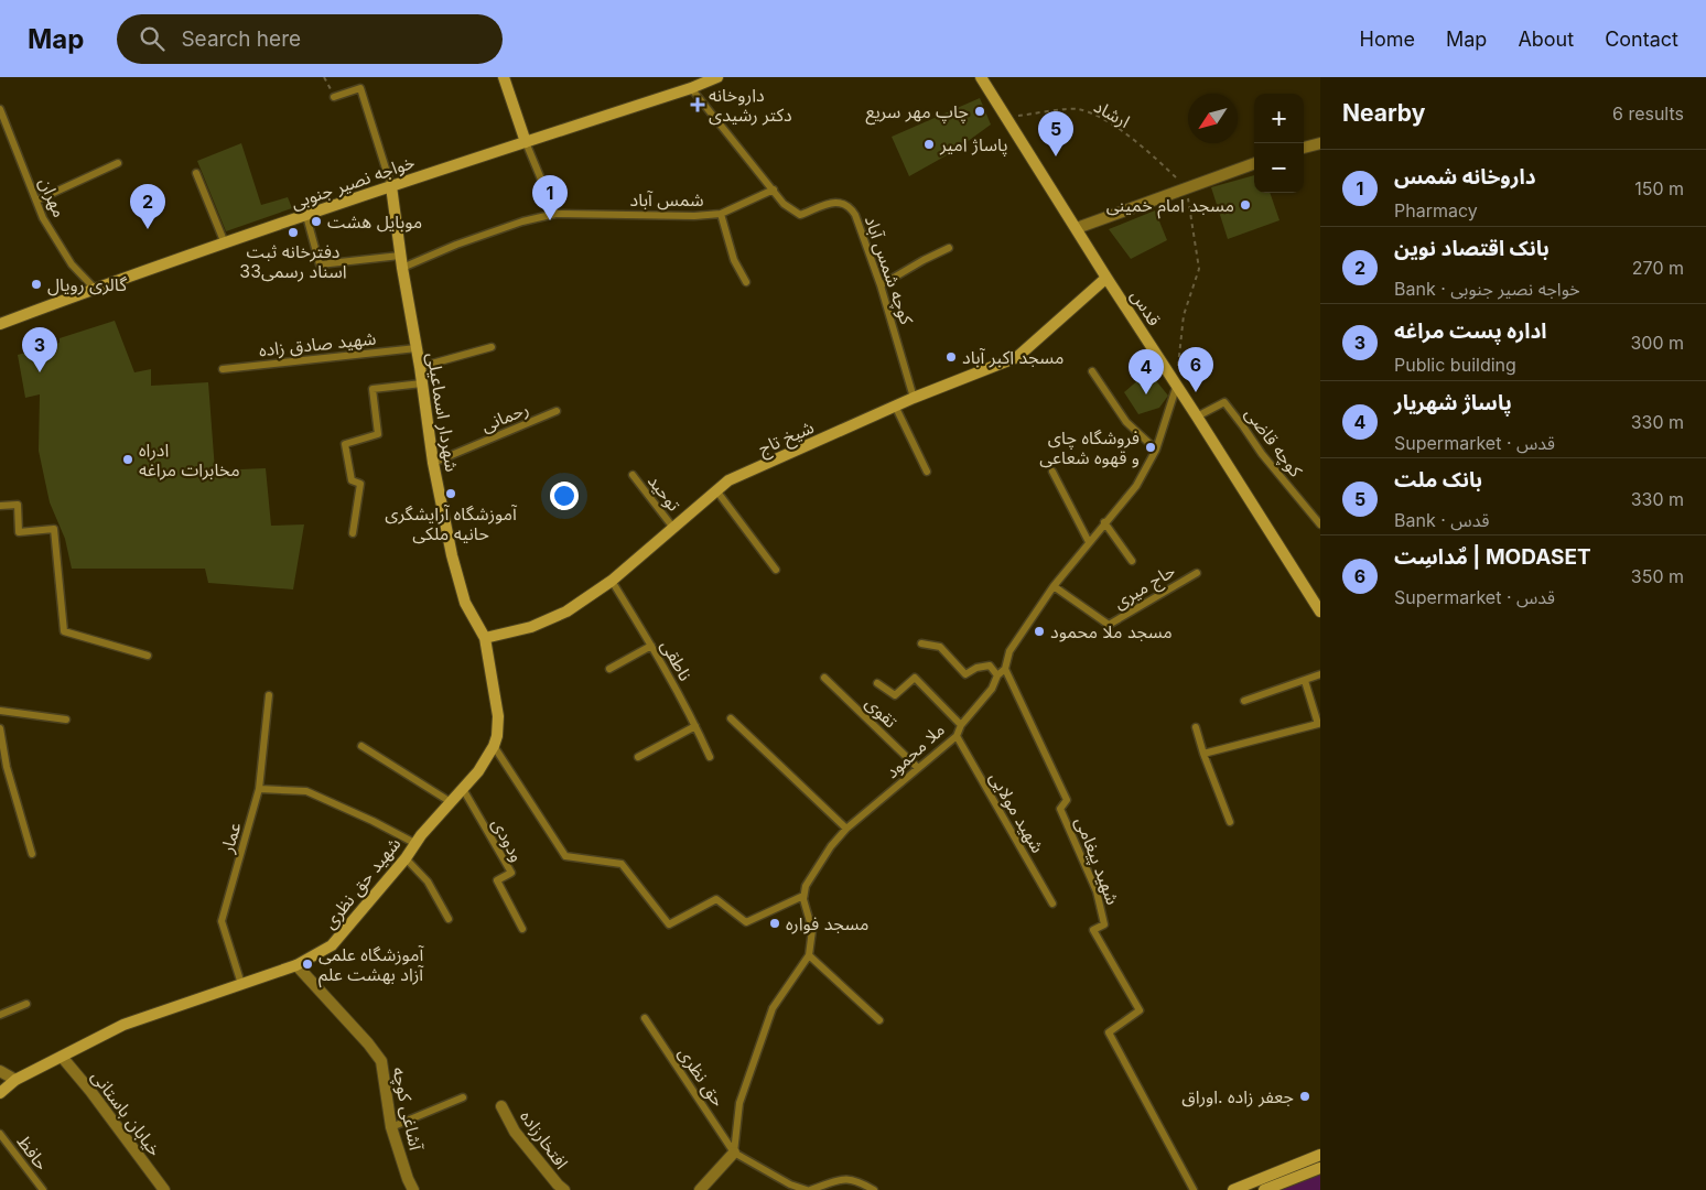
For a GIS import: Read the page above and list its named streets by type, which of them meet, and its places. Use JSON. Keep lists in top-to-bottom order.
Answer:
{
  "streets": {
    "street": [
      "خواجه نصیر جنوبی",
      "قدس",
      "شهردار اسماعیلی",
      "شیخ تاج",
      "شهید حق نظری",
      "آشاغی کوچه",
      "خیابان باستانی",
      "افتخارزاده"
    ],
    "lane": [
      "مهران",
      "شمس آباد",
      "کوچه شمس آباد",
      "شهید صادق زاده",
      "رحمانی",
      "کوچه قاضی",
      "توحید",
      "حاج میری",
      "ناطقی",
      "تقوی",
      "ملا محمود",
      "شهید مولایی",
      "عمار",
      "ودودی",
      "شهید پیغامی",
      "حق نظری",
      "حافظ"
    ],
    "path": ["ارشاد"]
  },
  "crossings": [
    ["ارشاد", "قدس"],
    ["خواجه نصیر جنوبی", "مهران"],
    ["خواجه نصیر جنوبی", "شمس آباد"],
    ["خواجه نصیر جنوبی", "کوچه شمس آباد"],
    ["خواجه نصیر جنوبی", "شهردار اسماعیلی"],
    ["شمس آباد", "کوچه شمس آباد"],
    ["شمس آباد", "شهردار اسماعیلی"],
    ["کوچه شمس آباد", "شیخ تاج"],
    ["قدس", "شیخ تاج"],
    ["قدس", "کوچه قاضی"],
    ["قدس", "ملا محمود"],
    ["شهید صادق زاده", "شهردار اسماعیلی"],
    ["شهردار اسماعیلی", "رحمانی"],
    ["شهردار اسماعیلی", "شیخ تاج"],
    ["شهردار اسماعیلی", "شهید حق نظری"],
    ["شیخ تاج", "توحید"],
    ["شیخ تاج", "ناطقی"],
    ["شیخ تاج", "شهید حق نظری"],
    ["حاج میری", "ملا محمود"],
    ["تقوی", "ملا محمود"],
    ["ملا محمود", "شهید مولایی"],
    ["ملا محمود", "شهید پیغامی"],
    ["عمار", "شهید حق نظری"],
    ["ودودی", "شهید حق نظری"],
    ["شهید حق نظری", "آشاغی کوچه"],
    ["شهید حق نظری", "خیابان باستانی"]
  ],
  "places": {
    "health": ["داروخانه دکتر رشیدی"],
    "other": [
      "چاپ مهر سریع",
      "پاساژ امیر",
      "مسجد امام خمینی",
      "موبایل هشت",
      "دفترخانه ثبت اسناد رسمی33",
      "گالری رویال",
      "مسجد اکبر آباد",
      "فروشگاه چای و قهوه شعاعی",
      "ادراه مخابرات مراغه",
      "آموزشگاه آرایشگری حانیه ملکی",
      "مسجد ملا محمود",
      "مسجد فواره",
      "آموزشگاه علمی آزاد بهشت علم",
      "جعفر زاده .اوراق"
    ]
  },
  "north": "bottom left",
  "page": {
    "header": "Map",
    "search": "Search here",
    "nav": [
      "Home",
      "Map",
      "About",
      "Contact"
    ],
    "heading": ["Nearby", "6 results"],
    "map_buttons": ["+", "−"],
    "pins": [
      "5",
      "1",
      "2",
      "3",
      "6",
      "4"
    ],
    "list": [
      {
        "mark": "1",
        "name": "داروخانه شمس",
        "note": "Pharmacy",
        "value": "150 m"
      },
      {
        "mark": "2",
        "name": "بانک اقتصاد نوین",
        "note": "Bank · خواجه نصیر جنوبی",
        "value": "270 m"
      },
      {
        "mark": "3",
        "name": "اداره پست مراغه",
        "note": "Public building",
        "value": "300 m"
      },
      {
        "mark": "4",
        "name": "پاساژ شهریار",
        "note": "Supermarket · قدس",
        "value": "330 m"
      },
      {
        "mark": "5",
        "name": "بانک ملت",
        "note": "Bank · قدس",
        "value": "330 m"
      },
      {
        "mark": "6",
        "name": "مٌداسِت | MODASET",
        "note": "Supermarket · قدس",
        "value": "350 m"
      }
    ]
  }
}
